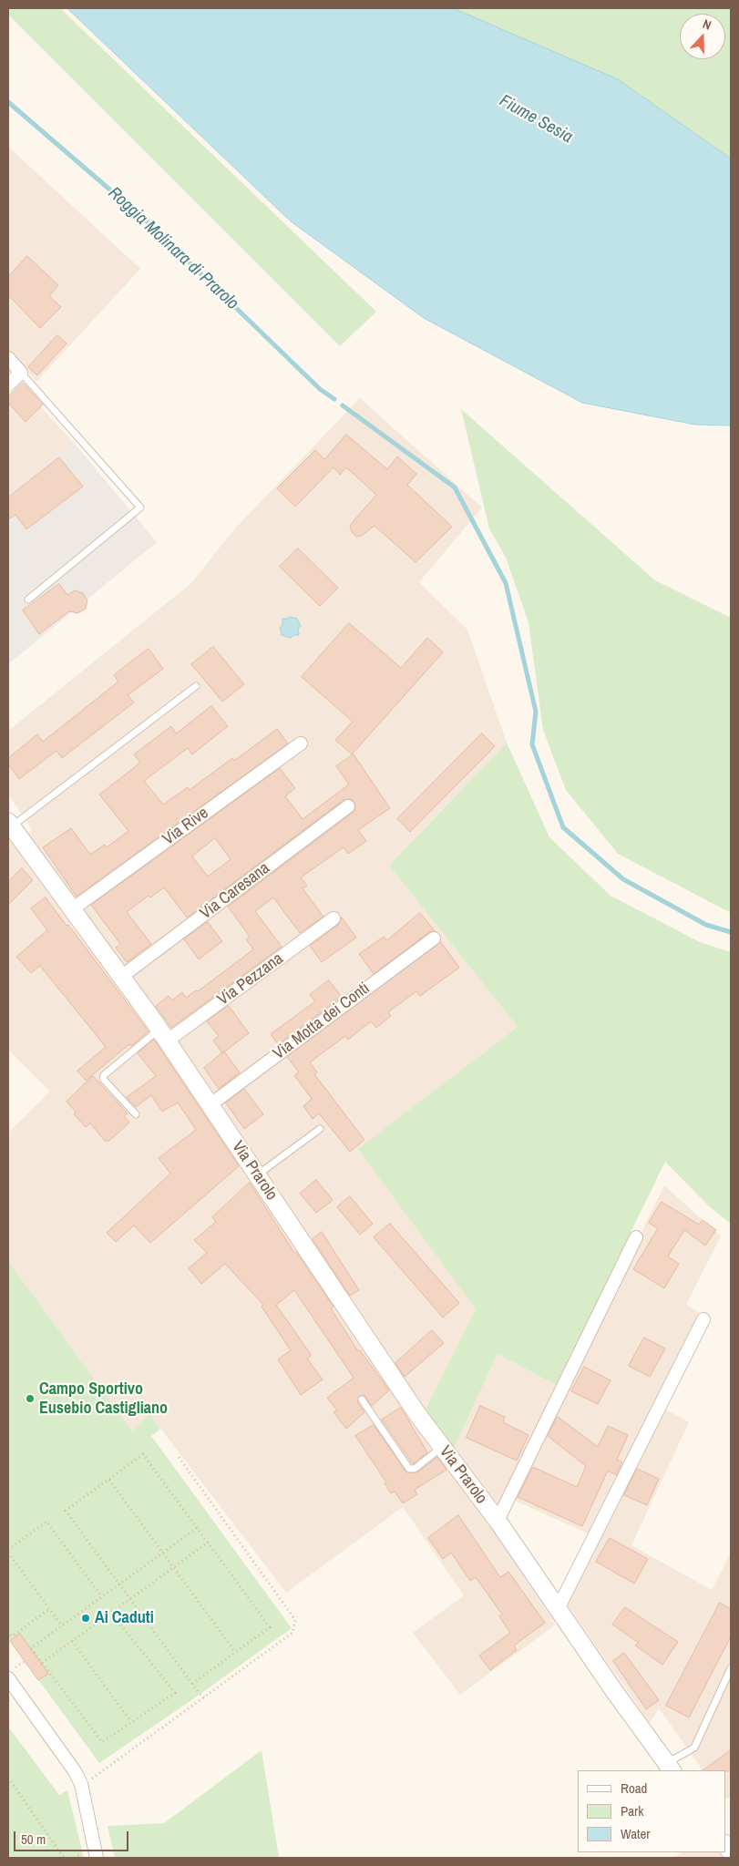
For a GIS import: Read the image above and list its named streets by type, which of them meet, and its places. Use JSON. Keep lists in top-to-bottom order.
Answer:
{
  "streets": {
    "street": [
      "Via Rive",
      "Via Caresana",
      "Via Pezzana",
      "Via Motta dei Conti",
      "Via Prarolo"
    ]
  },
  "crossings": [
    ["Via Rive", "Via Prarolo"],
    ["Via Caresana", "Via Prarolo"],
    ["Via Pezzana", "Via Prarolo"],
    ["Via Motta dei Conti", "Via Prarolo"]
  ],
  "water": ["Fiume Sesia", "Roggia Molinara di Prarolo"],
  "places": ["Campo Sportivo Eusebio Castigliano", "Ai Caduti"],
  "legend": ["Road", "Park", "Water"],
  "scale_bar": "50 m",
  "north": "top"
}
